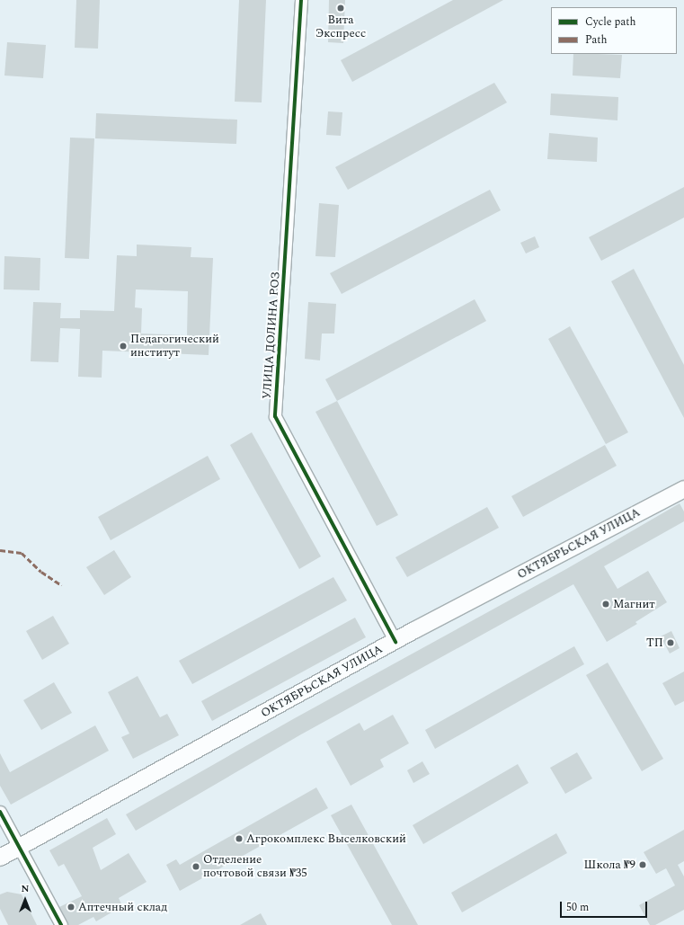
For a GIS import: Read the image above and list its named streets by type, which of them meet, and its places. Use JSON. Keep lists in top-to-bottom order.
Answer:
{
  "streets": {
    "main road": ["ОКТЯБРЬСКАЯ УЛИЦА"],
    "street": ["УЛИЦА ДОЛИНА РОЗ"]
  },
  "crossings": [
    ["УЛИЦА ДОЛИНА РОЗ", "ОКТЯБРЬСКАЯ УЛИЦА"]
  ],
  "places": [
    "Вита Экспресс",
    "Педагогический институт",
    "Магнит",
    "ТП",
    "Агрокомплекс Выселковский",
    "Школа №9",
    "Отделение почтовой связи №35",
    "Аптечный склад"
  ],
  "legend": ["Cycle path", "Path"],
  "scale_bar": "50 m",
  "north": "top"
}
